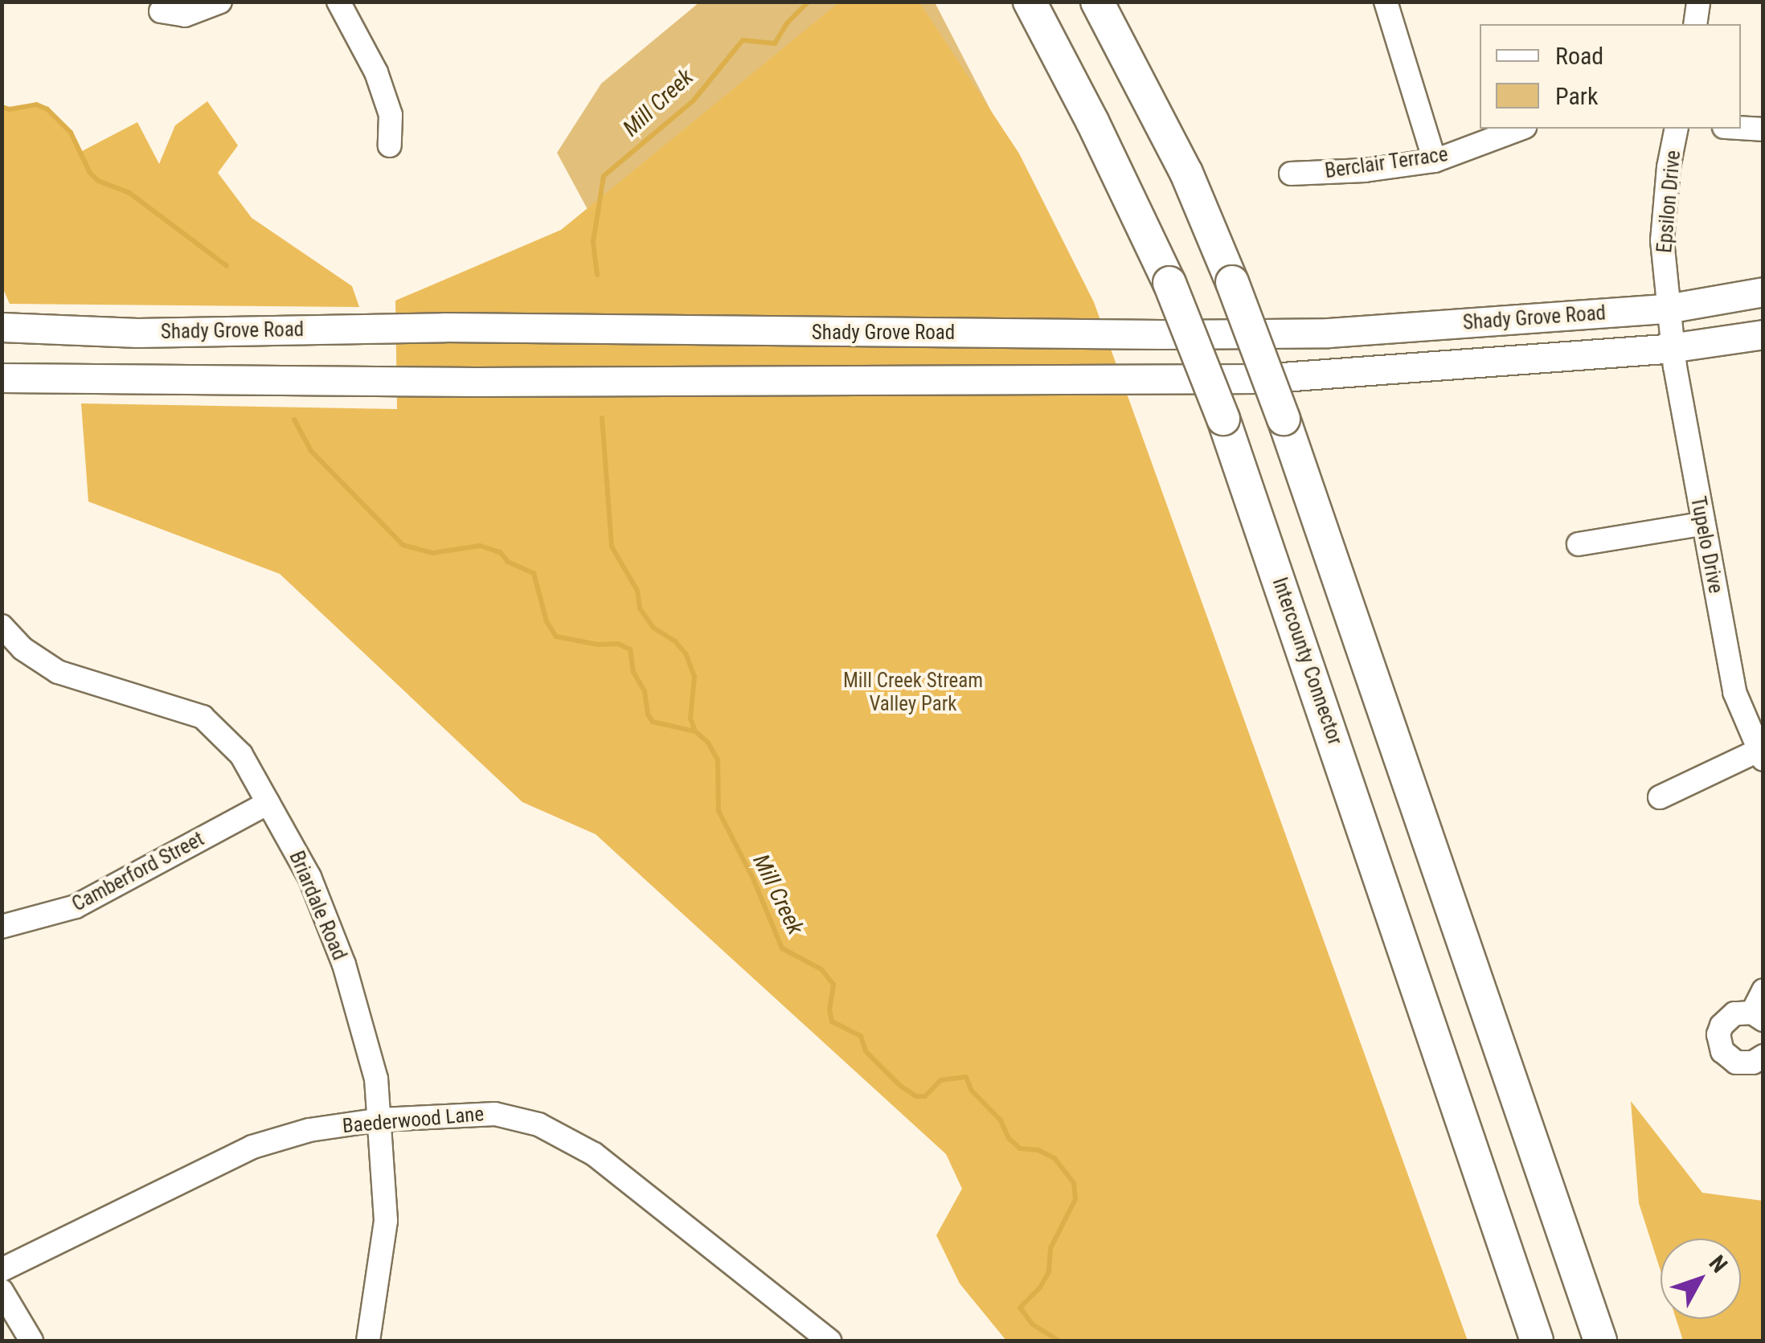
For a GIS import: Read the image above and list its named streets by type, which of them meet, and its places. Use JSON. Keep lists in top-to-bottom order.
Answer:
{
  "streets": {
    "highway": ["Intercounty Connector"],
    "main road": ["Shady Grove Road"],
    "street": [
      "Berclair Terrace",
      "Epsilon Drive",
      "Tupelo Drive",
      "Camberford Street",
      "Briardale Road",
      "Baederwood Lane"
    ]
  },
  "crossings": [
    ["Epsilon Drive", "Shady Grove Road"],
    ["Epsilon Drive", "Tupelo Drive"],
    ["Shady Grove Road", "Tupelo Drive"],
    ["Camberford Street", "Briardale Road"],
    ["Briardale Road", "Baederwood Lane"]
  ],
  "water": ["Mill Creek"],
  "parks": ["Mill Creek Stream Valley Park"],
  "legend": ["Road", "Park"],
  "north": "top right"
}
